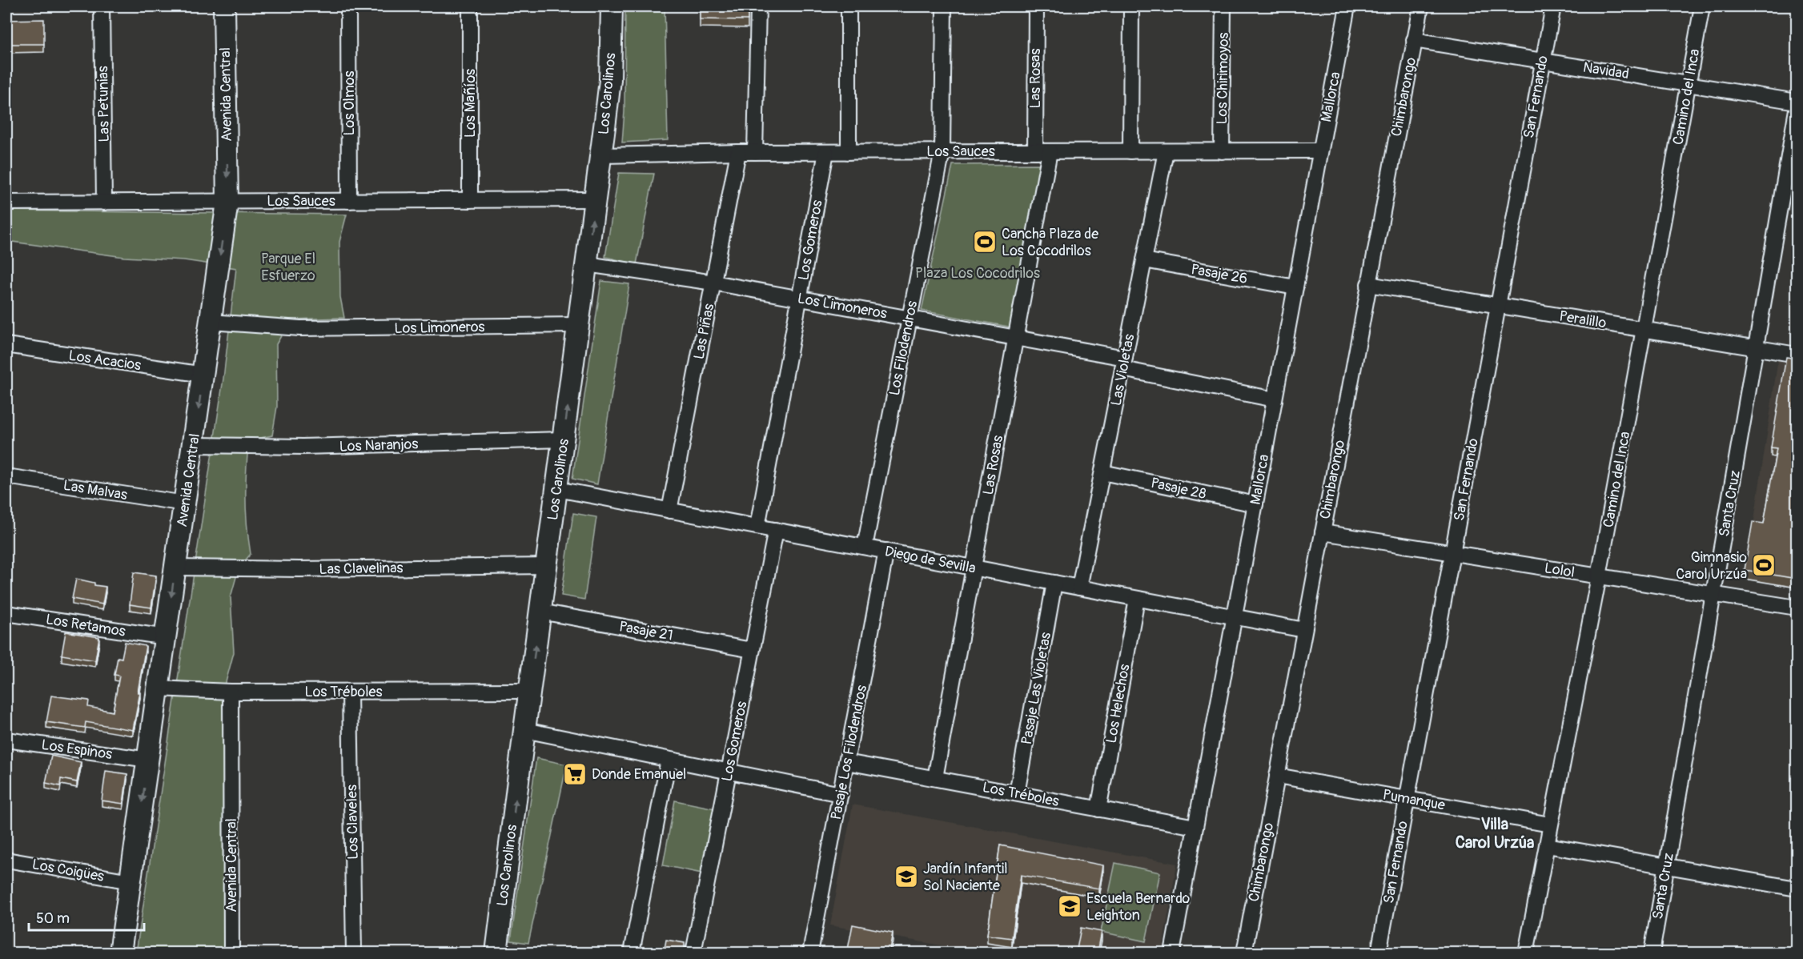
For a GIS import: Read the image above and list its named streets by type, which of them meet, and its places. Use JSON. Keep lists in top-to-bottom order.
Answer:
{
  "streets": {
    "street": [
      "Navidad",
      "Las Rosas",
      "Los Chirimoyos",
      "Los Carolinos",
      "Avenida Central",
      "Mallorca",
      "Chimbarongo",
      "San Fernando",
      "Camino del Inca",
      "Los Olmos",
      "Los Mañíos",
      "Las Petunias",
      "Los Sauces",
      "Los Gomeros",
      "Pasaje 26",
      "Los Limoneros",
      "Peralillo",
      "Las Piñas",
      "Los Filodendros",
      "Los Acacios",
      "Las Violetas",
      "Los Naranjos",
      "Pasaje 28",
      "Las Malvas",
      "Santa Cruz",
      "Diego de Sevilla",
      "Las Clavelinas",
      "Lolol",
      "Los Retamos",
      "Pasaje 21",
      "Pasaje Las Violetas",
      "Los Tréboles",
      "Los Helechos",
      "Los Espinos",
      "Pasaje Los Filodendros",
      "Pumanque",
      "Los Claveles",
      "Los Coigües"
    ]
  },
  "crossings": [
    ["Navidad", "Chimbarongo"],
    ["Navidad", "San Fernando"],
    ["Navidad", "Camino del Inca"],
    ["Las Rosas", "Los Sauces"],
    ["Las Rosas", "Los Limoneros"],
    ["Las Rosas", "Diego de Sevilla"],
    ["Las Rosas", "Los Tréboles"],
    ["Los Chirimoyos", "Los Sauces"],
    ["Los Carolinos", "Los Sauces"],
    ["Los Carolinos", "Los Limoneros"],
    ["Los Carolinos", "Los Naranjos"],
    ["Los Carolinos", "Diego de Sevilla"],
    ["Los Carolinos", "Las Clavelinas"],
    ["Los Carolinos", "Pasaje 21"],
    ["Los Carolinos", "Los Tréboles"],
    ["Avenida Central", "Los Sauces"],
    ["Avenida Central", "Los Limoneros"],
    ["Avenida Central", "Los Acacios"],
    ["Avenida Central", "Los Naranjos"],
    ["Avenida Central", "Las Malvas"],
    ["Avenida Central", "Las Clavelinas"],
    ["Avenida Central", "Los Retamos"],
    ["Avenida Central", "Los Tréboles"],
    ["Avenida Central", "Los Espinos"],
    ["Avenida Central", "Los Coigües"],
    ["Mallorca", "Los Sauces"],
    ["Mallorca", "Pasaje 26"],
    ["Mallorca", "Los Limoneros"],
    ["Mallorca", "Pasaje 28"],
    ["Mallorca", "Diego de Sevilla"],
    ["Mallorca", "Los Tréboles"],
    ["Chimbarongo", "Peralillo"],
    ["Chimbarongo", "Diego de Sevilla"],
    ["Chimbarongo", "Lolol"],
    ["Chimbarongo", "Pumanque"],
    ["San Fernando", "Peralillo"],
    ["San Fernando", "Lolol"],
    ["San Fernando", "Pumanque"],
    ["Camino del Inca", "Peralillo"],
    ["Camino del Inca", "Lolol"],
    ["Camino del Inca", "Pumanque"],
    ["Los Olmos", "Los Sauces"],
    ["Los Mañíos", "Los Sauces"],
    ["Las Petunias", "Los Sauces"],
    ["Los Sauces", "Los Gomeros"],
    ["Los Sauces", "Las Piñas"],
    ["Los Sauces", "Los Filodendros"],
    ["Los Sauces", "Las Violetas"],
    ["Los Gomeros", "Los Limoneros"],
    ["Los Gomeros", "Diego de Sevilla"],
    ["Los Gomeros", "Pasaje 21"],
    ["Pasaje 26", "Las Violetas"],
    ["Los Limoneros", "Las Piñas"],
    ["Los Limoneros", "Los Filodendros"],
    ["Los Limoneros", "Las Violetas"],
    ["Peralillo", "Santa Cruz"],
    ["Las Piñas", "Diego de Sevilla"],
    ["Los Filodendros", "Diego de Sevilla"],
    ["Las Violetas", "Pasaje 28"],
    ["Las Violetas", "Diego de Sevilla"],
    ["Santa Cruz", "Lolol"],
    ["Diego de Sevilla", "Pasaje Las Violetas"],
    ["Diego de Sevilla", "Los Helechos"],
    ["Diego de Sevilla", "Pasaje Los Filodendros"],
    ["Pasaje Las Violetas", "Los Tréboles"],
    ["Los Tréboles", "Los Helechos"],
    ["Los Tréboles", "Pasaje Los Filodendros"],
    ["Los Tréboles", "Los Claveles"]
  ],
  "one_way": ["Avenida Central"],
  "districts": ["Villa Carol Urzúa"],
  "parks": ["Parque El Esfuerzo", "Plaza Los Cocodrilos"],
  "places": {
    "sports": ["Cancha Plaza de Los Cocodrilos", "Gimnasio Carol Urzúa"],
    "supermarket": ["Donde Emanuel"],
    "school or university": ["Jardín Infantil Sol Naciente", "Escuela Bernardo Leighton"]
  },
  "scale_bar": "50 m"
}
